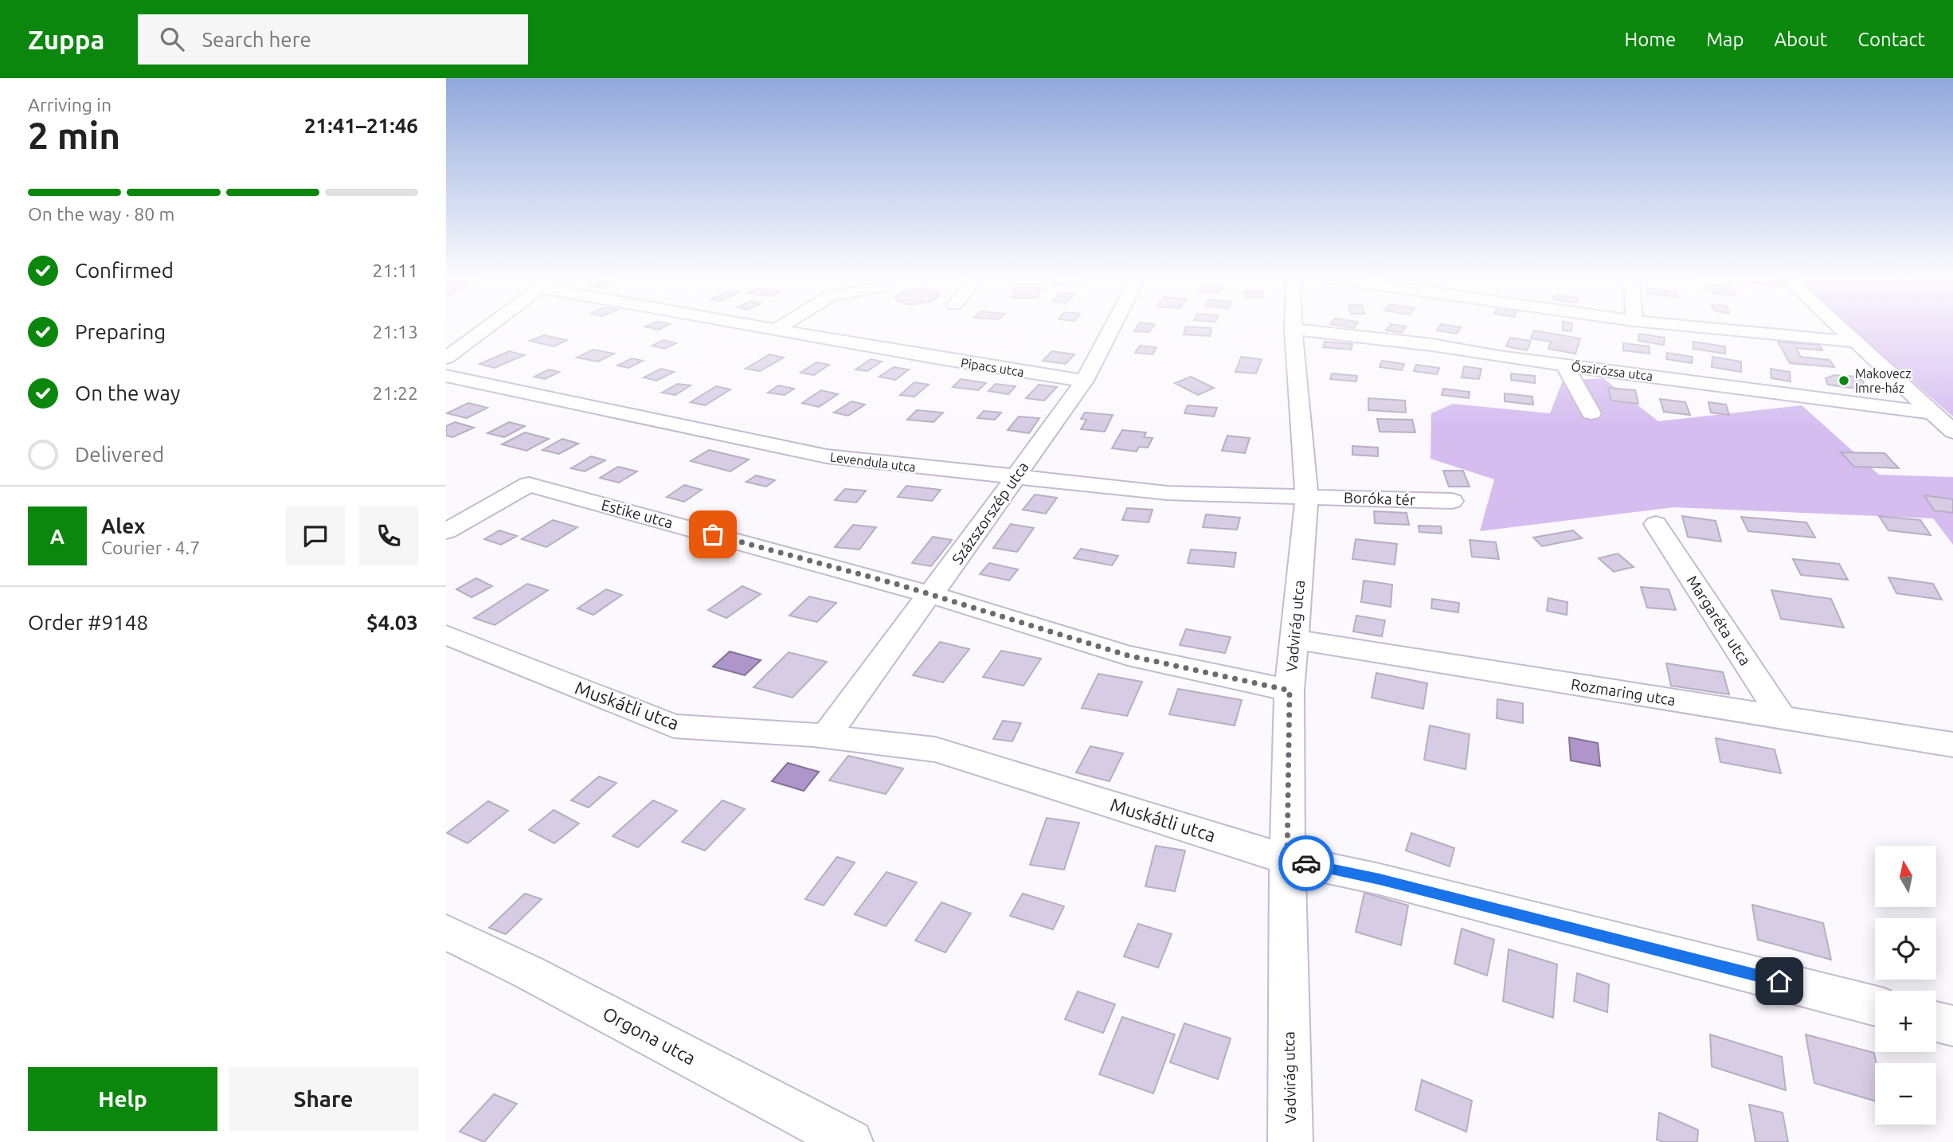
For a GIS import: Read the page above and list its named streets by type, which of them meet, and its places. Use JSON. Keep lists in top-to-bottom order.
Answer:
{
  "streets": {
    "street": [
      "Pipacs utca",
      "Őszirózsa utca",
      "Levendula utca",
      "Boróka tér",
      "Százszorszép utca",
      "Estike utca",
      "Margaréta utca",
      "Vadvirág utca",
      "Rozmaring utca",
      "Muskátli utca",
      "Orgona utca"
    ]
  },
  "crossings": [
    ["Pipacs utca", "Százszorszép utca"],
    ["Őszirózsa utca", "Vadvirág utca"],
    ["Levendula utca", "Boróka tér"],
    ["Levendula utca", "Százszorszép utca"],
    ["Levendula utca", "Vadvirág utca"],
    ["Boróka tér", "Vadvirág utca"],
    ["Százszorszép utca", "Estike utca"],
    ["Százszorszép utca", "Muskátli utca"],
    ["Estike utca", "Vadvirág utca"],
    ["Margaréta utca", "Rozmaring utca"],
    ["Vadvirág utca", "Rozmaring utca"],
    ["Vadvirág utca", "Muskátli utca"]
  ],
  "places": ["Makovecz Imre-ház"],
  "north": "top",
  "page": {
    "header": "Zuppa",
    "search": "Search here",
    "nav": [
      "Home",
      "Map",
      "About",
      "Contact"
    ],
    "heading": ["2 min", "Arriving in", "21:41–21:46"],
    "panel": [
      "Alex",
      "Courier · 4.7",
      "Order #9148",
      "$4.03"
    ],
    "bar": "On the way · 80 m",
    "list": [
      ["Confirmed", "21:11"],
      ["Preparing", "21:13"],
      ["On the way", "21:22"],
      "Delivered"
    ],
    "round": "A",
    "map_buttons": ["+", "−"],
    "buttons": ["Help", "Share"]
  }
}
